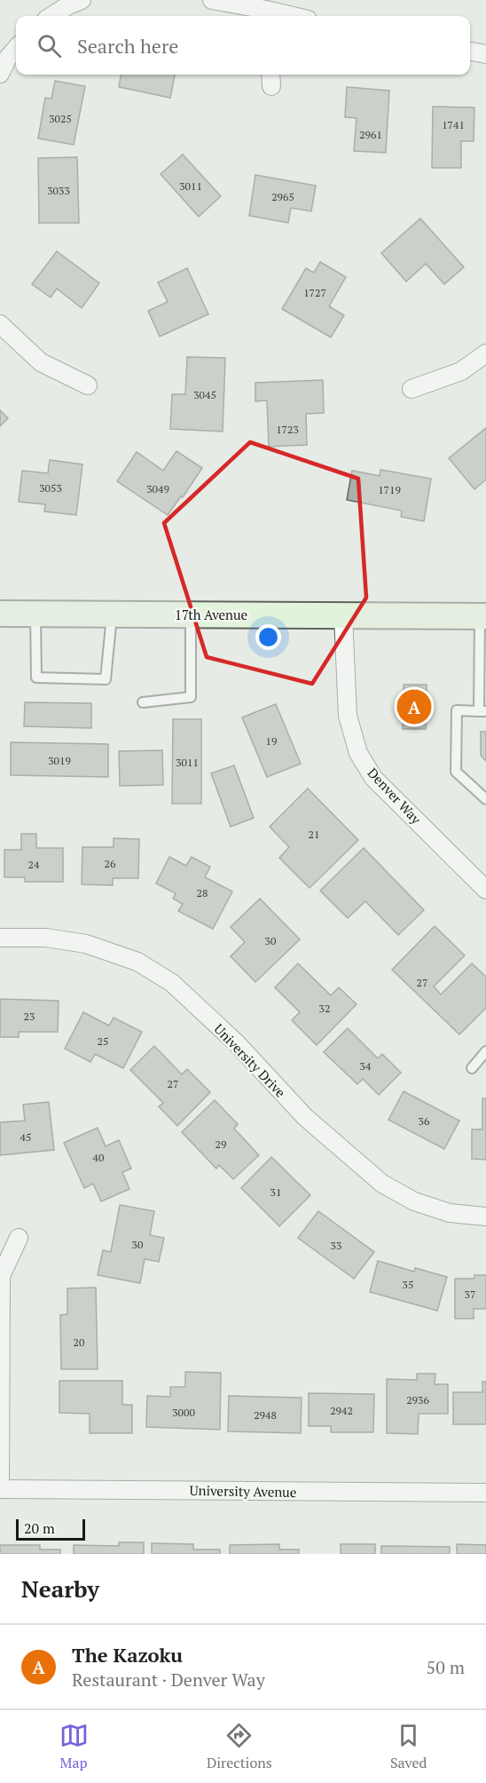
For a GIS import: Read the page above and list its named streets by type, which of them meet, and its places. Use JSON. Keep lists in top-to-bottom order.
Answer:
{
  "streets": {
    "main road": ["17th Avenue"],
    "street": ["Denver Way", "University Drive", "University Avenue"]
  },
  "crossings": [
    ["17th Avenue", "Denver Way"]
  ],
  "house_numbers": [
    "3025",
    "1741",
    "2961",
    "3011",
    "3033",
    "2965",
    "1727",
    "3045",
    "1723",
    "3053",
    "3049",
    "1719",
    "19",
    "3019",
    "3011",
    "21",
    "26",
    "24",
    "28",
    "30",
    "27",
    "32",
    "23",
    "25",
    "34",
    "27",
    "36",
    "45",
    "29",
    "40",
    "31",
    "30",
    "33",
    "35",
    "37",
    "20",
    "2936",
    "2942",
    "3000",
    "2948"
  ],
  "scale_bar": "20 m",
  "page": {
    "search": "Search here",
    "pins": "A",
    "scale": "20 m",
    "heading": "Nearby",
    "list": [
      {
        "mark": "A",
        "name": "The Kazoku",
        "note": "Restaurant · Denver Way",
        "value": "50 m"
      }
    ],
    "nav": ["Map", "Directions", "Saved"]
  }
}
